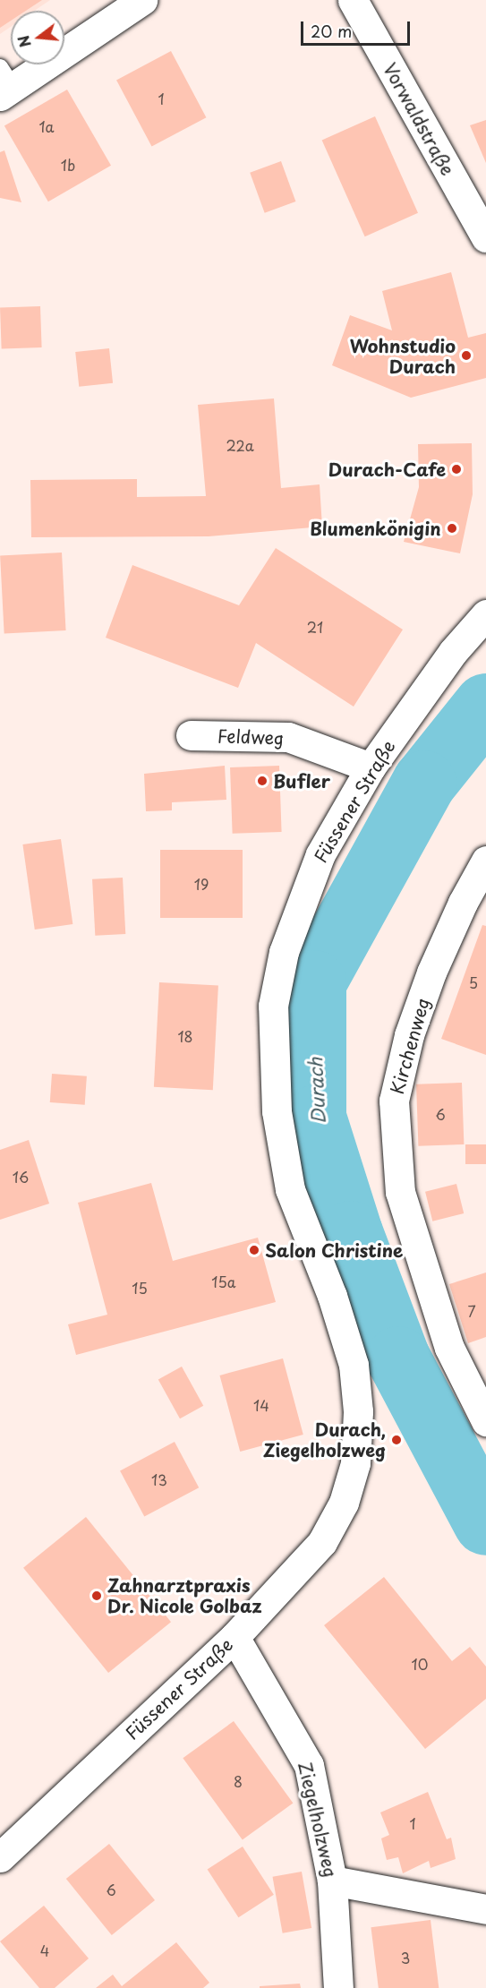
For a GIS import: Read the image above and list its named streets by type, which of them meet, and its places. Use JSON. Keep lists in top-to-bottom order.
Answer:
{
  "streets": {
    "street": [
      "Vorwaldstraße",
      "Feldweg",
      "Füssener Straße",
      "Kirchenweg",
      "Ziegelholzweg"
    ]
  },
  "crossings": [
    ["Feldweg", "Füssener Straße"],
    ["Füssener Straße", "Ziegelholzweg"]
  ],
  "water": ["Durach"],
  "places": [
    "Wohnstudio Durach",
    "Durach-Cafe",
    "Blumenkönigin",
    "Bufler",
    "Salon Christine",
    "Durach, Ziegelholzweg",
    "Zahnarztpraxis Dr. Nicole Golbaz"
  ],
  "house_numbers": [
    "1",
    "1a",
    "1b",
    "22a",
    "21",
    "19",
    "5",
    "18",
    "6",
    "16",
    "15a",
    "15",
    "7",
    "14",
    "13",
    "10",
    "8",
    "1",
    "6",
    "4",
    "3"
  ],
  "scale_bar": "20 m",
  "north": "left"
}
